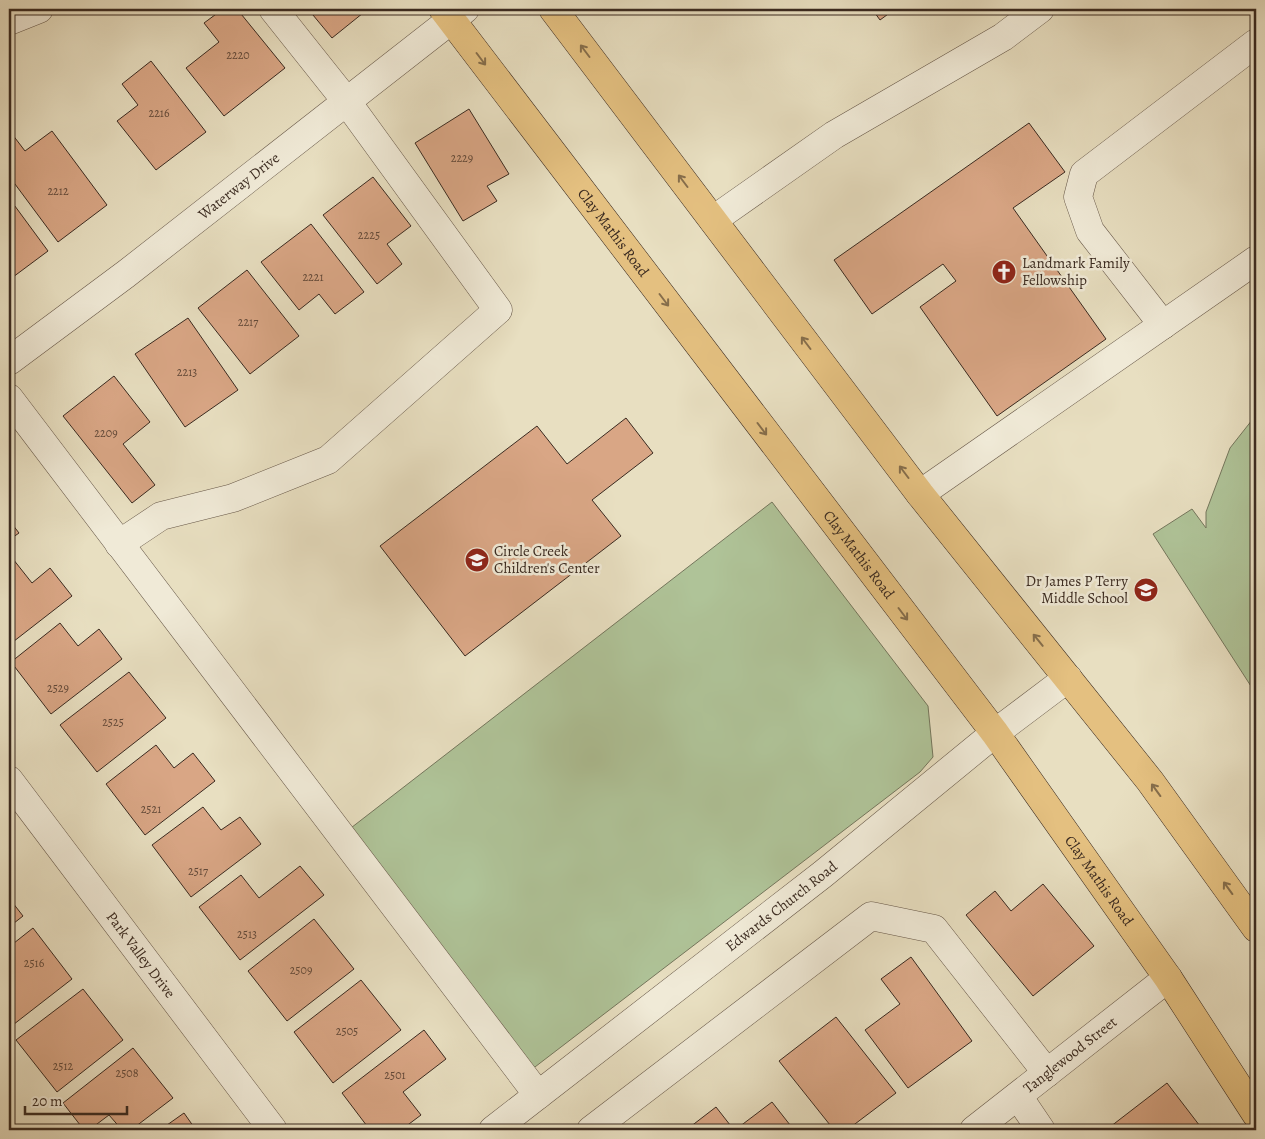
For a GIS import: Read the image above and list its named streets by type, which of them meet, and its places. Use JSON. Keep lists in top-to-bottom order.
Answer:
{
  "streets": {
    "main road": ["Clay Mathis Road"],
    "street": [
      "Waterway Drive",
      "Edwards Church Road",
      "Park Valley Drive",
      "Tanglewood Street"
    ]
  },
  "crossings": [
    ["Waterway Drive", "Clay Mathis Road"],
    ["Clay Mathis Road", "Edwards Church Road"],
    ["Clay Mathis Road", "Tanglewood Street"]
  ],
  "places": {
    "church": ["Landmark Family Fellowship"],
    "school or university": ["Circle Creek Children's Center", "Dr James P Terry Middle School"]
  },
  "house_numbers": [
    "2220",
    "2216",
    "2229",
    "2212",
    "2225",
    "2221",
    "2217",
    "2213",
    "2209",
    "2529",
    "2525",
    "2521",
    "2517",
    "2513",
    "2516",
    "2509",
    "2505",
    "2512",
    "2508",
    "2501"
  ],
  "scale_bar": "20 m"
}
